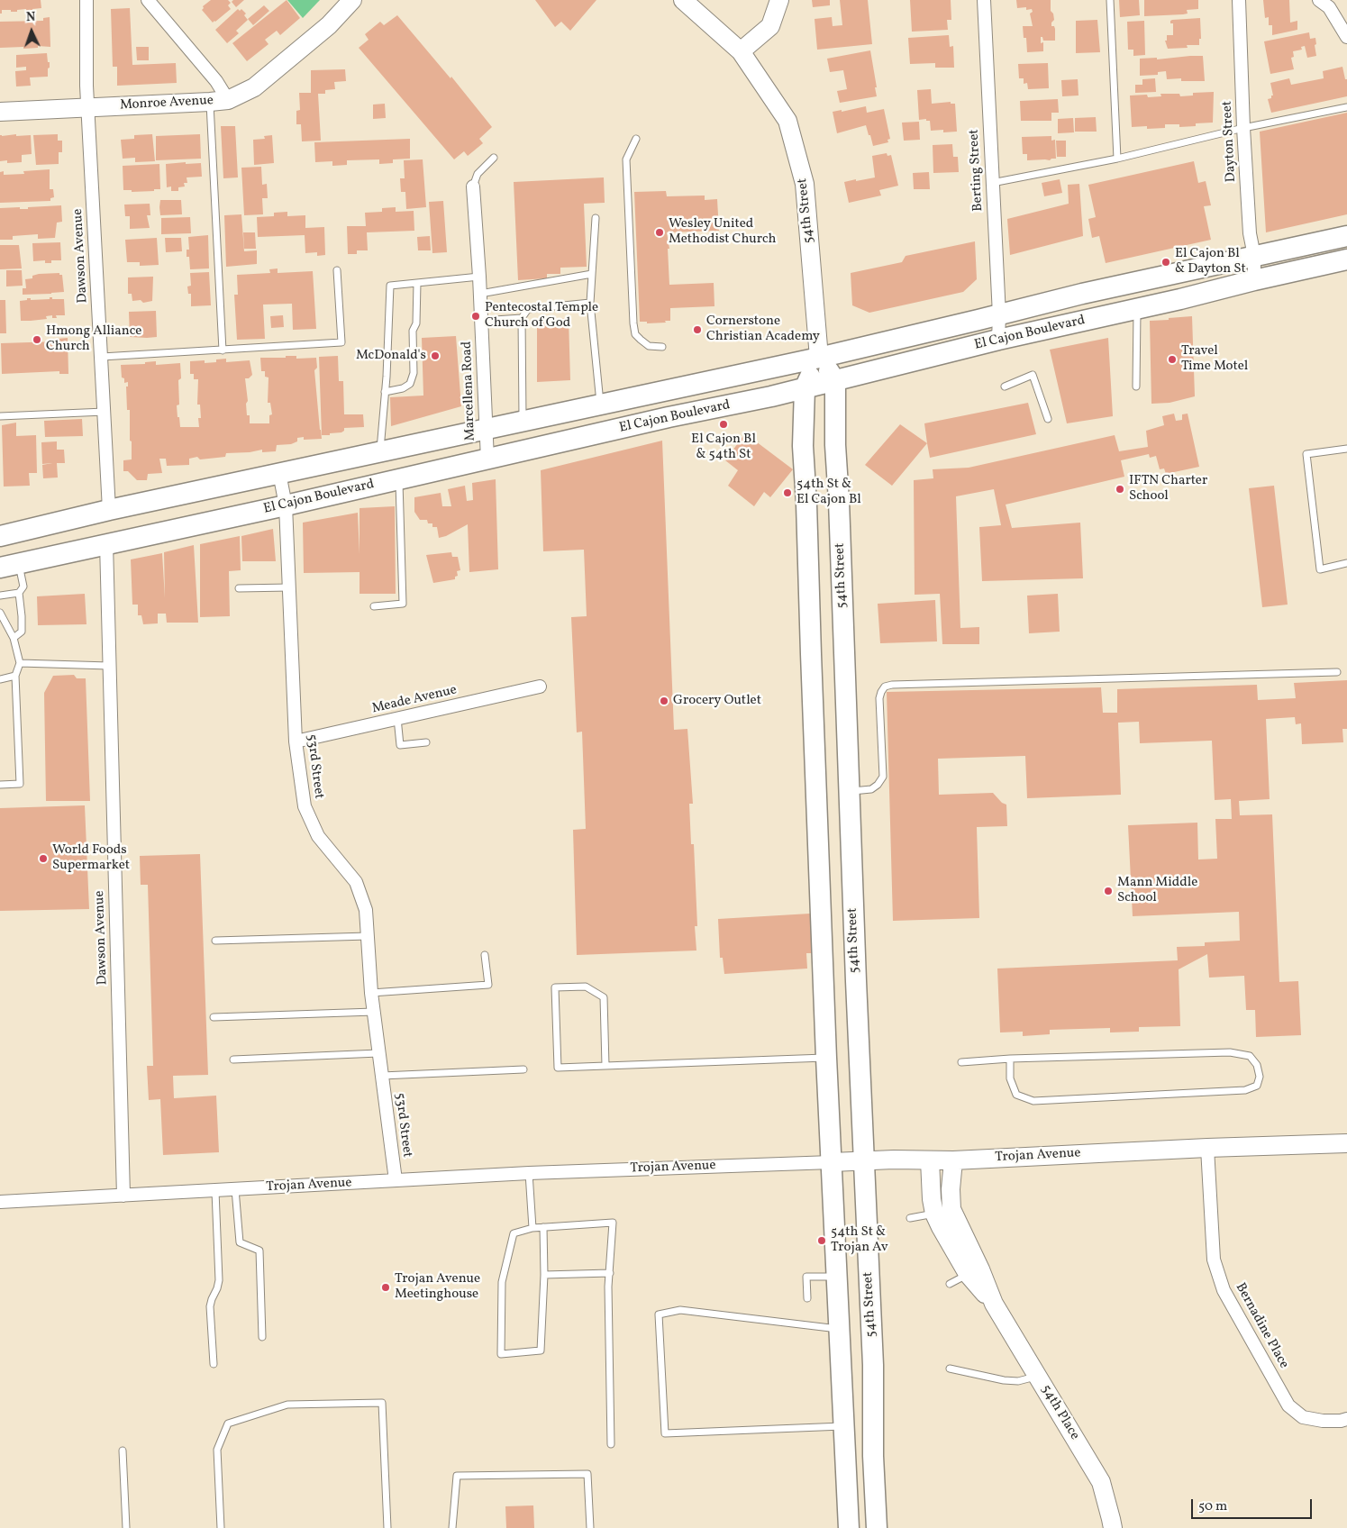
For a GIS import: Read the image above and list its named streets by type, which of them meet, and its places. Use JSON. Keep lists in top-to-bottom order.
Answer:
{
  "streets": {
    "main road": ["54th Street", "El Cajon Boulevard"],
    "street": [
      "Monroe Avenue",
      "Dayton Street",
      "Berting Street",
      "Dawson Avenue",
      "Marcellena Road",
      "Meade Avenue",
      "53rd Street",
      "Trojan Avenue",
      "Bernadine Place",
      "54th Place"
    ]
  },
  "crossings": [
    ["Monroe Avenue", "Dawson Avenue"],
    ["Dayton Street", "El Cajon Boulevard"],
    ["Berting Street", "El Cajon Boulevard"],
    ["54th Street", "El Cajon Boulevard"],
    ["54th Street", "Trojan Avenue"],
    ["Dawson Avenue", "El Cajon Boulevard"],
    ["Dawson Avenue", "Trojan Avenue"],
    ["El Cajon Boulevard", "Marcellena Road"],
    ["El Cajon Boulevard", "53rd Street"],
    ["Meade Avenue", "53rd Street"],
    ["53rd Street", "Trojan Avenue"],
    ["Trojan Avenue", "Bernadine Place"],
    ["Trojan Avenue", "54th Place"]
  ],
  "places": [
    "Wesley United Methodist Church",
    "El Cajon Bl & Dayton St",
    "Pentecostal Temple Church of God",
    "Cornerstone Christian Academy",
    "Hmong Alliance Church",
    "McDonald's",
    "Travel Time Motel",
    "El Cajon Bl & 54th St",
    "IFTN Charter School",
    "54th St & El Cajon Bl",
    "Grocery Outlet",
    "World Foods Supermarket",
    "Mann Middle School",
    "54th St & Trojan Av",
    "Trojan Avenue Meetinghouse"
  ],
  "scale_bar": "50 m",
  "north": "top"
}
